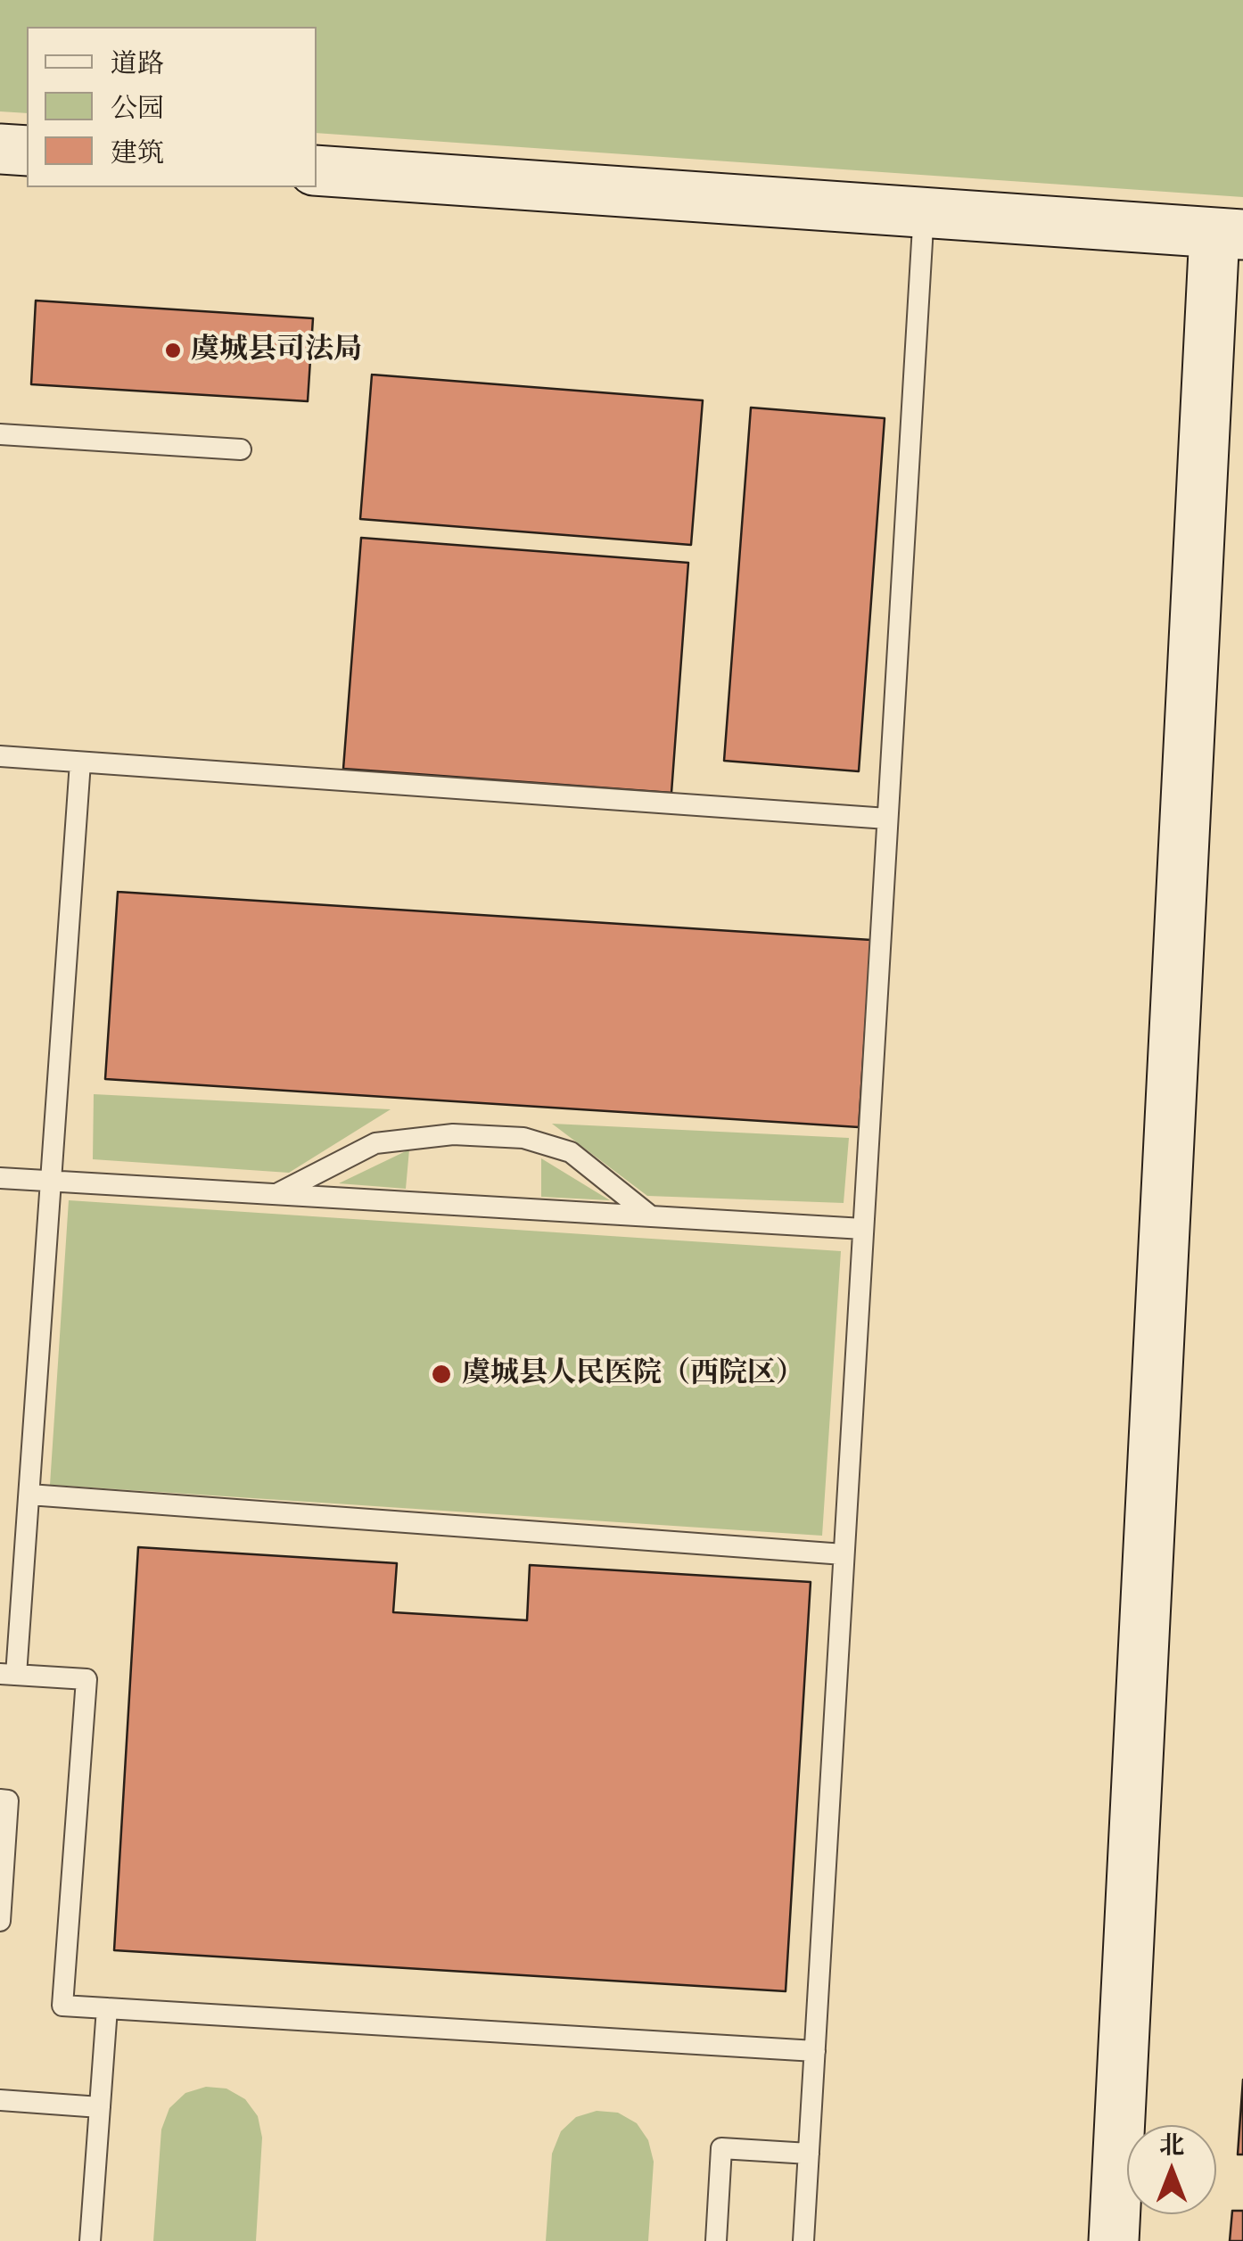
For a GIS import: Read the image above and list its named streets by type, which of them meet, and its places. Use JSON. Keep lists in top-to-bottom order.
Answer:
{
  "places": ["虞城县司法局", "虞城县人民医院（西院区）"],
  "legend": ["道路", "公园", "建筑"],
  "north": "top"
}
